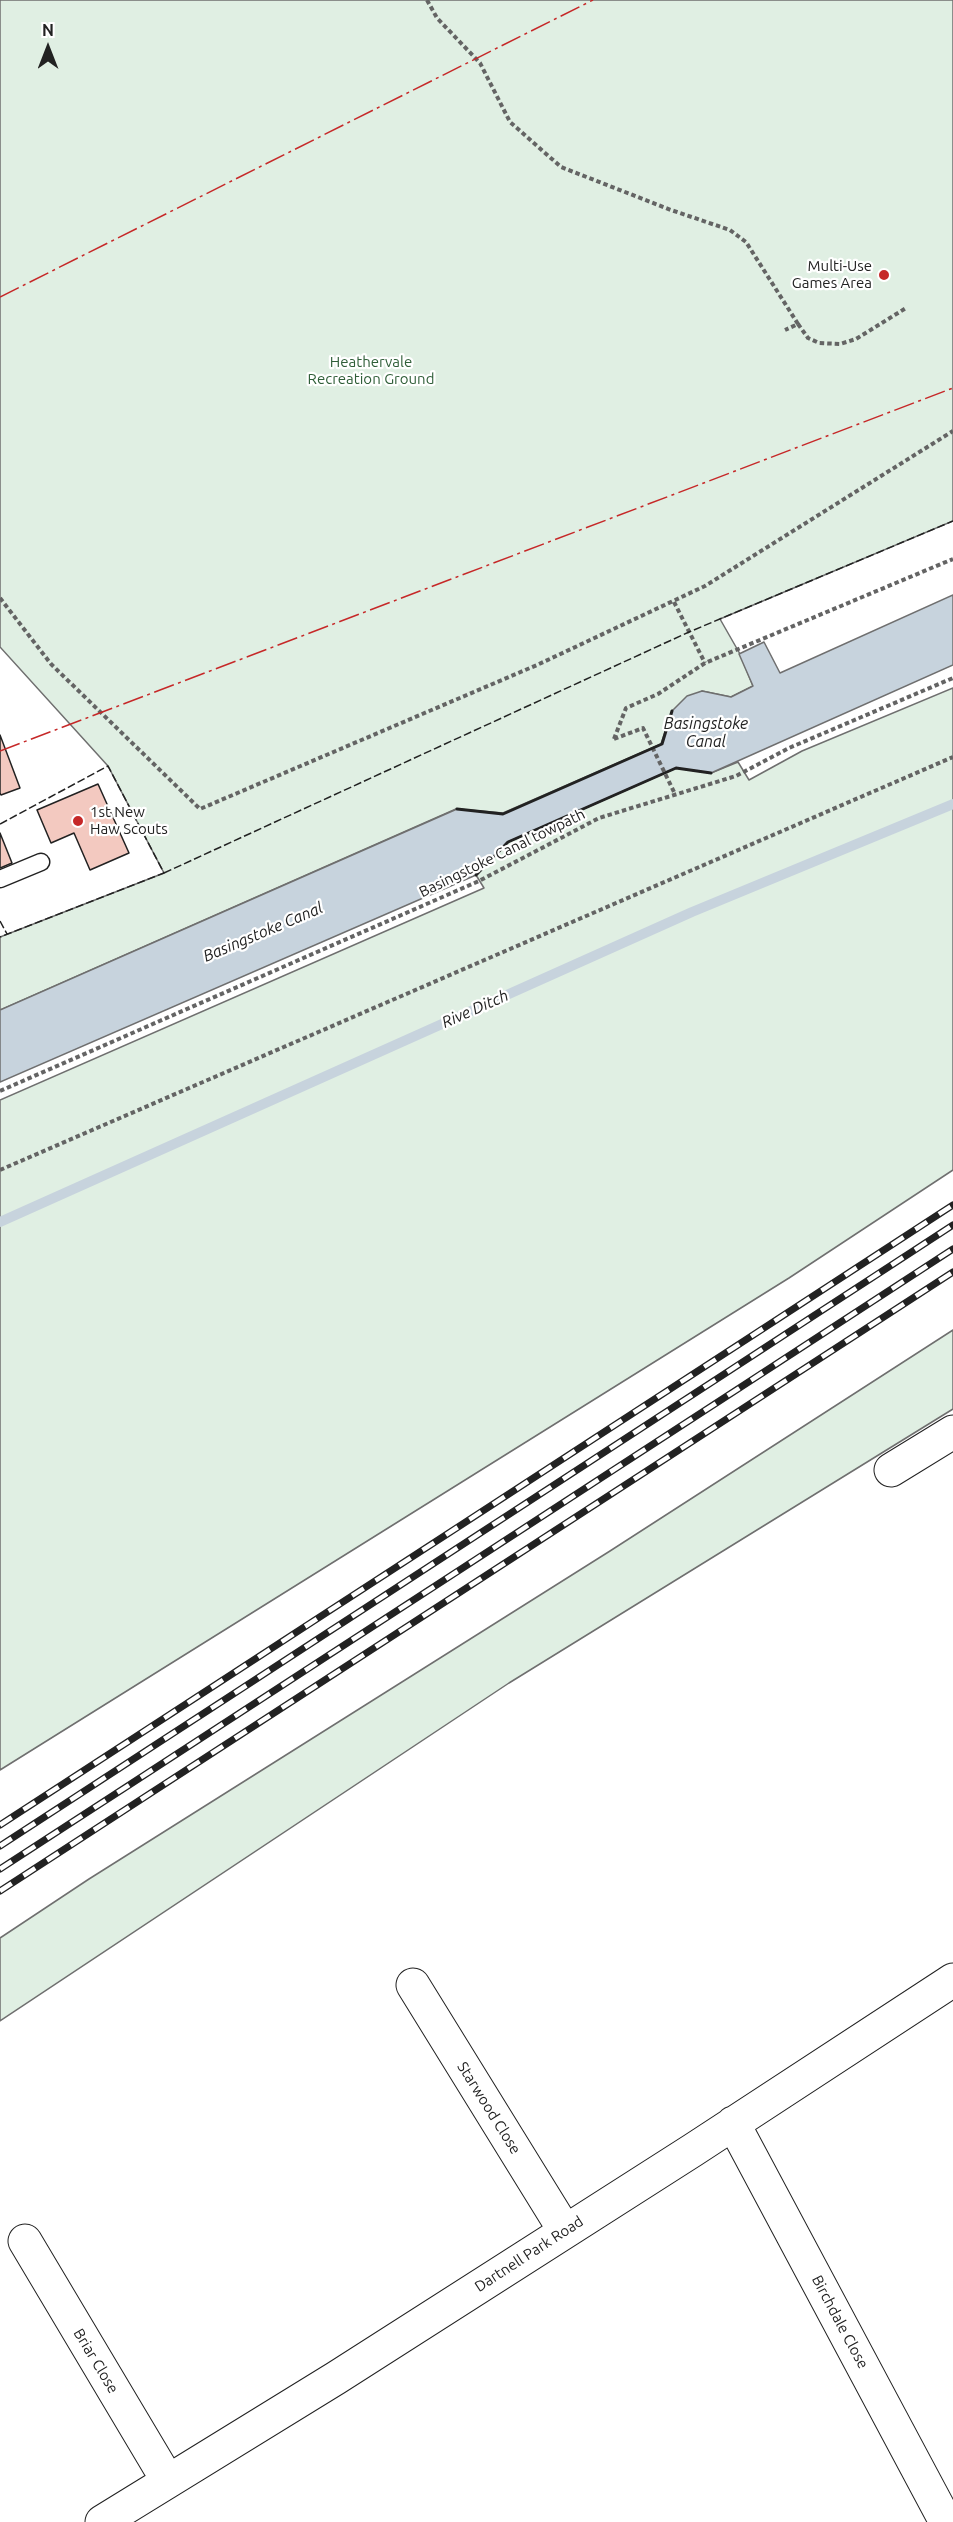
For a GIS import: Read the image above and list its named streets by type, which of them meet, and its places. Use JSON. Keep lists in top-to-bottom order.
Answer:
{
  "streets": {
    "street": [
      "Starwood Close",
      "Dartnell Park Road",
      "Birchdale Close",
      "Briar Close"
    ],
    "path": ["Basingstoke Canal towpath"]
  },
  "crossings": [
    ["Starwood Close", "Dartnell Park Road"],
    ["Dartnell Park Road", "Birchdale Close"],
    ["Dartnell Park Road", "Briar Close"]
  ],
  "water": ["Basingstoke Canal", "Rive Ditch"],
  "parks": ["Heathervale Recreation Ground"],
  "places": ["Multi-Use Games Area", "1st New Haw Scouts"],
  "north": "top"
}
